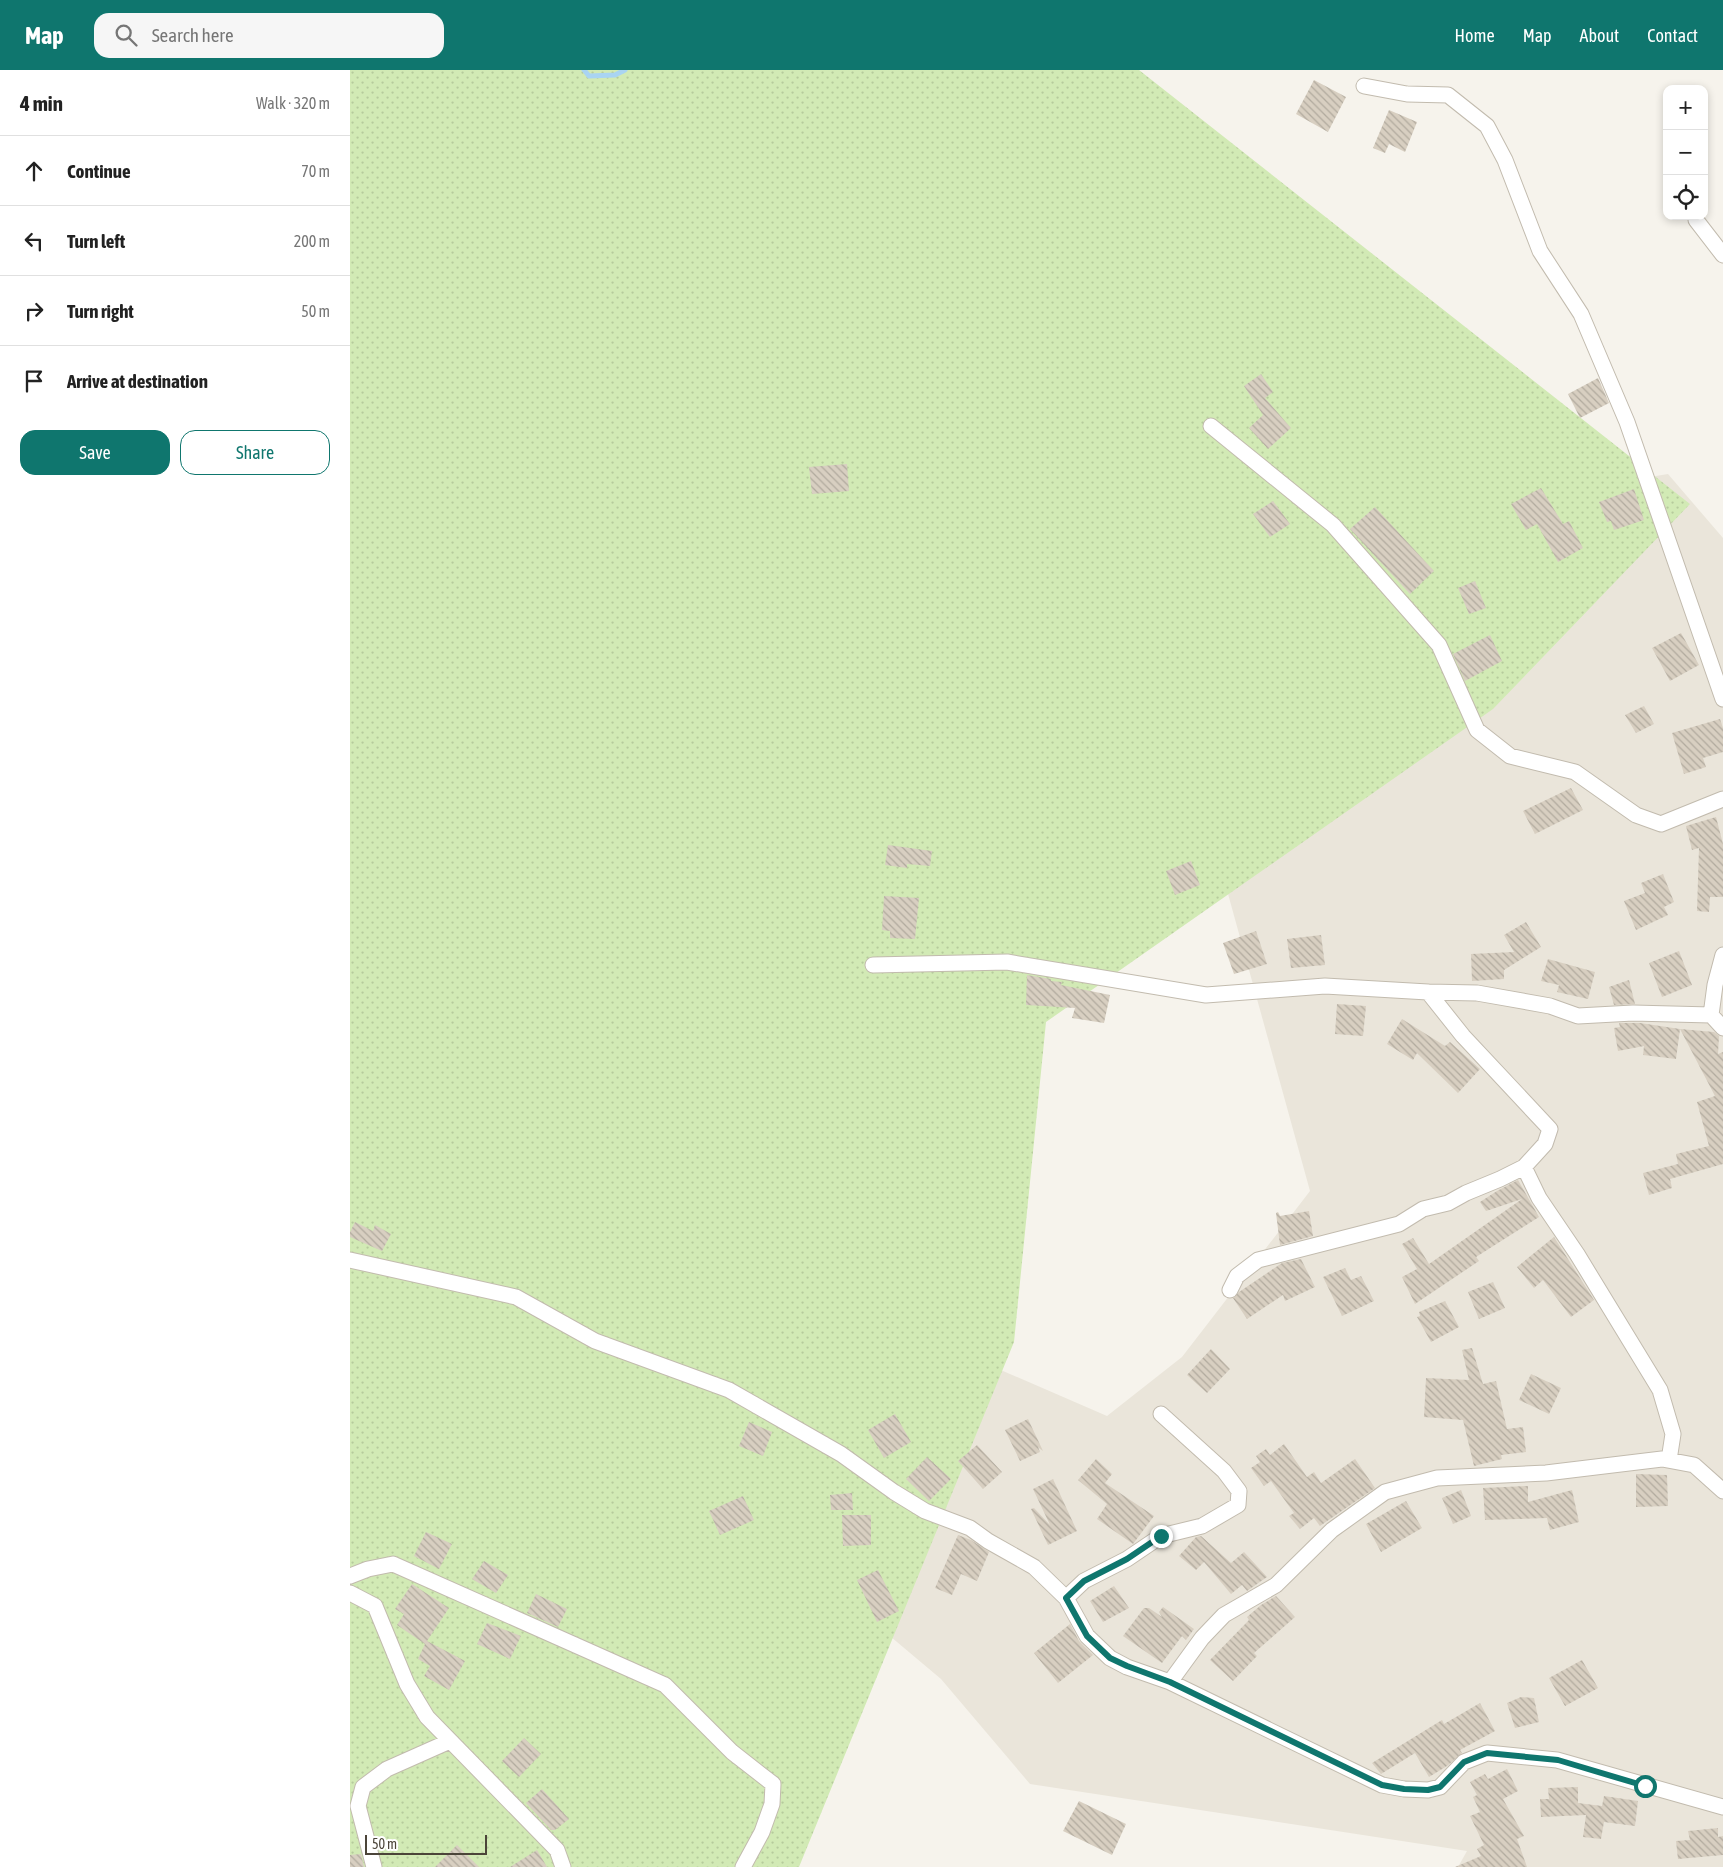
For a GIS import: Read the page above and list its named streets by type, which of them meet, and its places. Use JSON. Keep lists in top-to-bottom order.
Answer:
{
  "scale_bar": "50 m",
  "page": {
    "header": "Map",
    "search": "Search here",
    "nav": [
      "Home",
      "Map",
      "About",
      "Contact"
    ],
    "heading": ["4 min", "Walk · 320 m"],
    "map_buttons": ["+", "−"],
    "list": [
      ["Continue", "70 m"],
      ["Turn left", "200 m"],
      ["Turn right", "50 m"],
      "Arrive at destination"
    ],
    "buttons": ["Save", "Share"],
    "scale": "50 m"
  }
}
